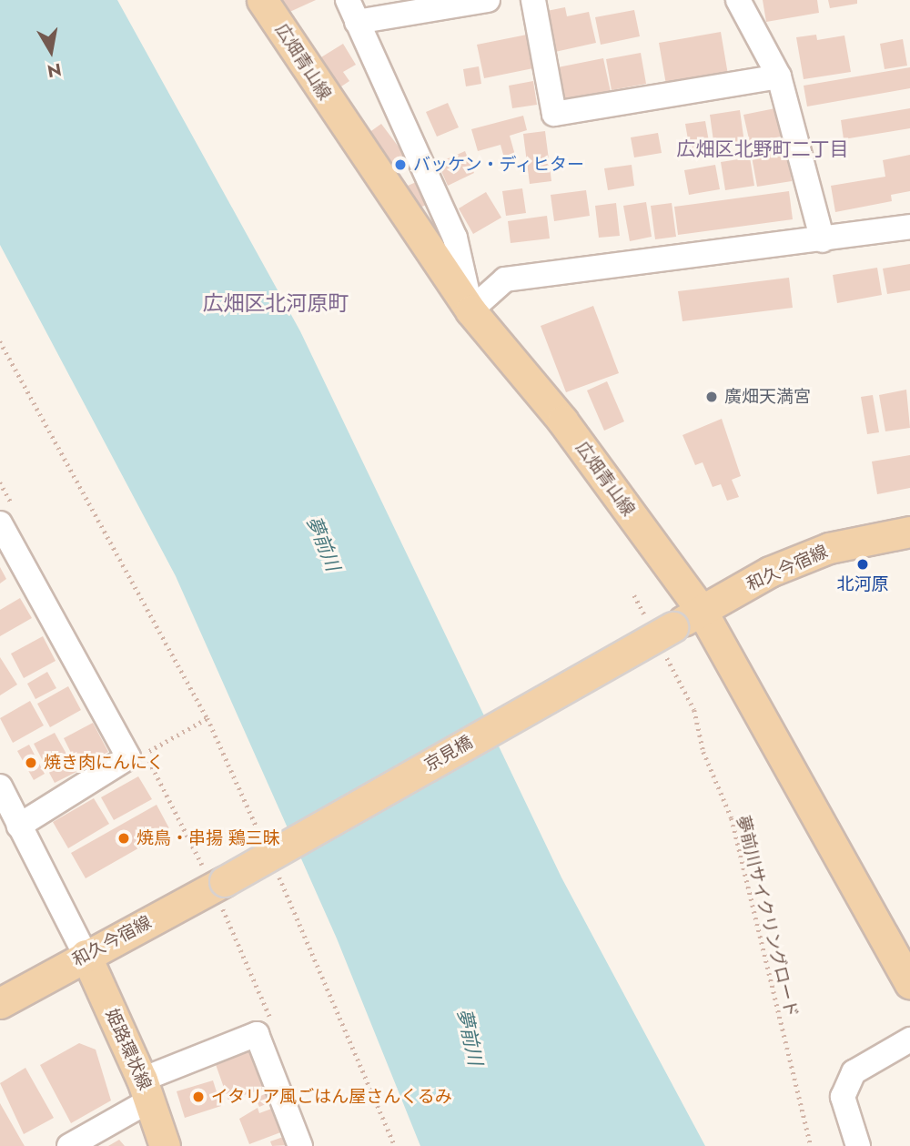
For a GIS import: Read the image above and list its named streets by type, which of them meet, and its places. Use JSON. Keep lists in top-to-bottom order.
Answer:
{
  "streets": {
    "main road": [
      "広畑青山線",
      "和久今宿線",
      "京見橋",
      "姫路環状線"
    ],
    "path": ["夢前川サイクリングロード"]
  },
  "crossings": [
    ["広畑青山線", "和久今宿線"],
    ["和久今宿線", "京見橋"],
    ["和久今宿線", "夢前川サイクリングロード"],
    ["和久今宿線", "姫路環状線"],
    ["京見橋", "夢前川サイクリングロード"]
  ],
  "districts": ["広畑区北野町二丁目", "広畑区北河原町"],
  "water": ["夢前川"],
  "places": [
    "バッケン・ディヒター",
    "廣畑天満宮",
    "北河原",
    "焼き肉にんにく",
    "焼鳥・串揚 鶏三昧",
    "イタリア風ごはん屋さんくるみ"
  ],
  "north": "bottom"
}
